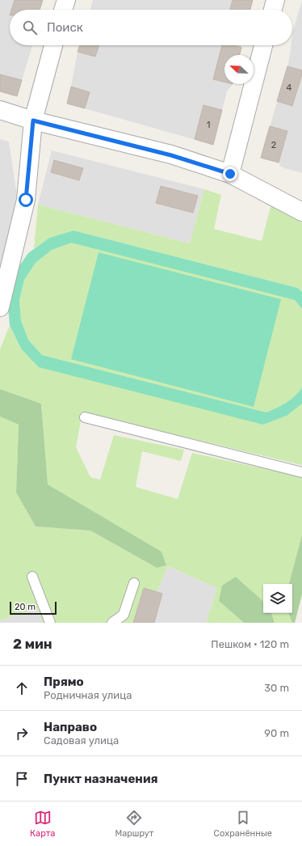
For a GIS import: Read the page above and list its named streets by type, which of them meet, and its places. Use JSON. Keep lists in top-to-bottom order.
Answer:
{
  "house_numbers": ["4", "1", "2"],
  "scale_bar": "20 m",
  "north": "top left",
  "page": {
    "search": "Поиск",
    "scale": "20 m",
    "heading": ["2 мин", "Пешком · 120 m"],
    "list": [
      ["Прямо", "Родничная улица", "30 m"],
      ["Направо", "Садовая улица", "90 m"],
      "Пункт назначения"
    ],
    "nav": ["Карта", "Маршрут", "Сохранённые"]
  }
}
